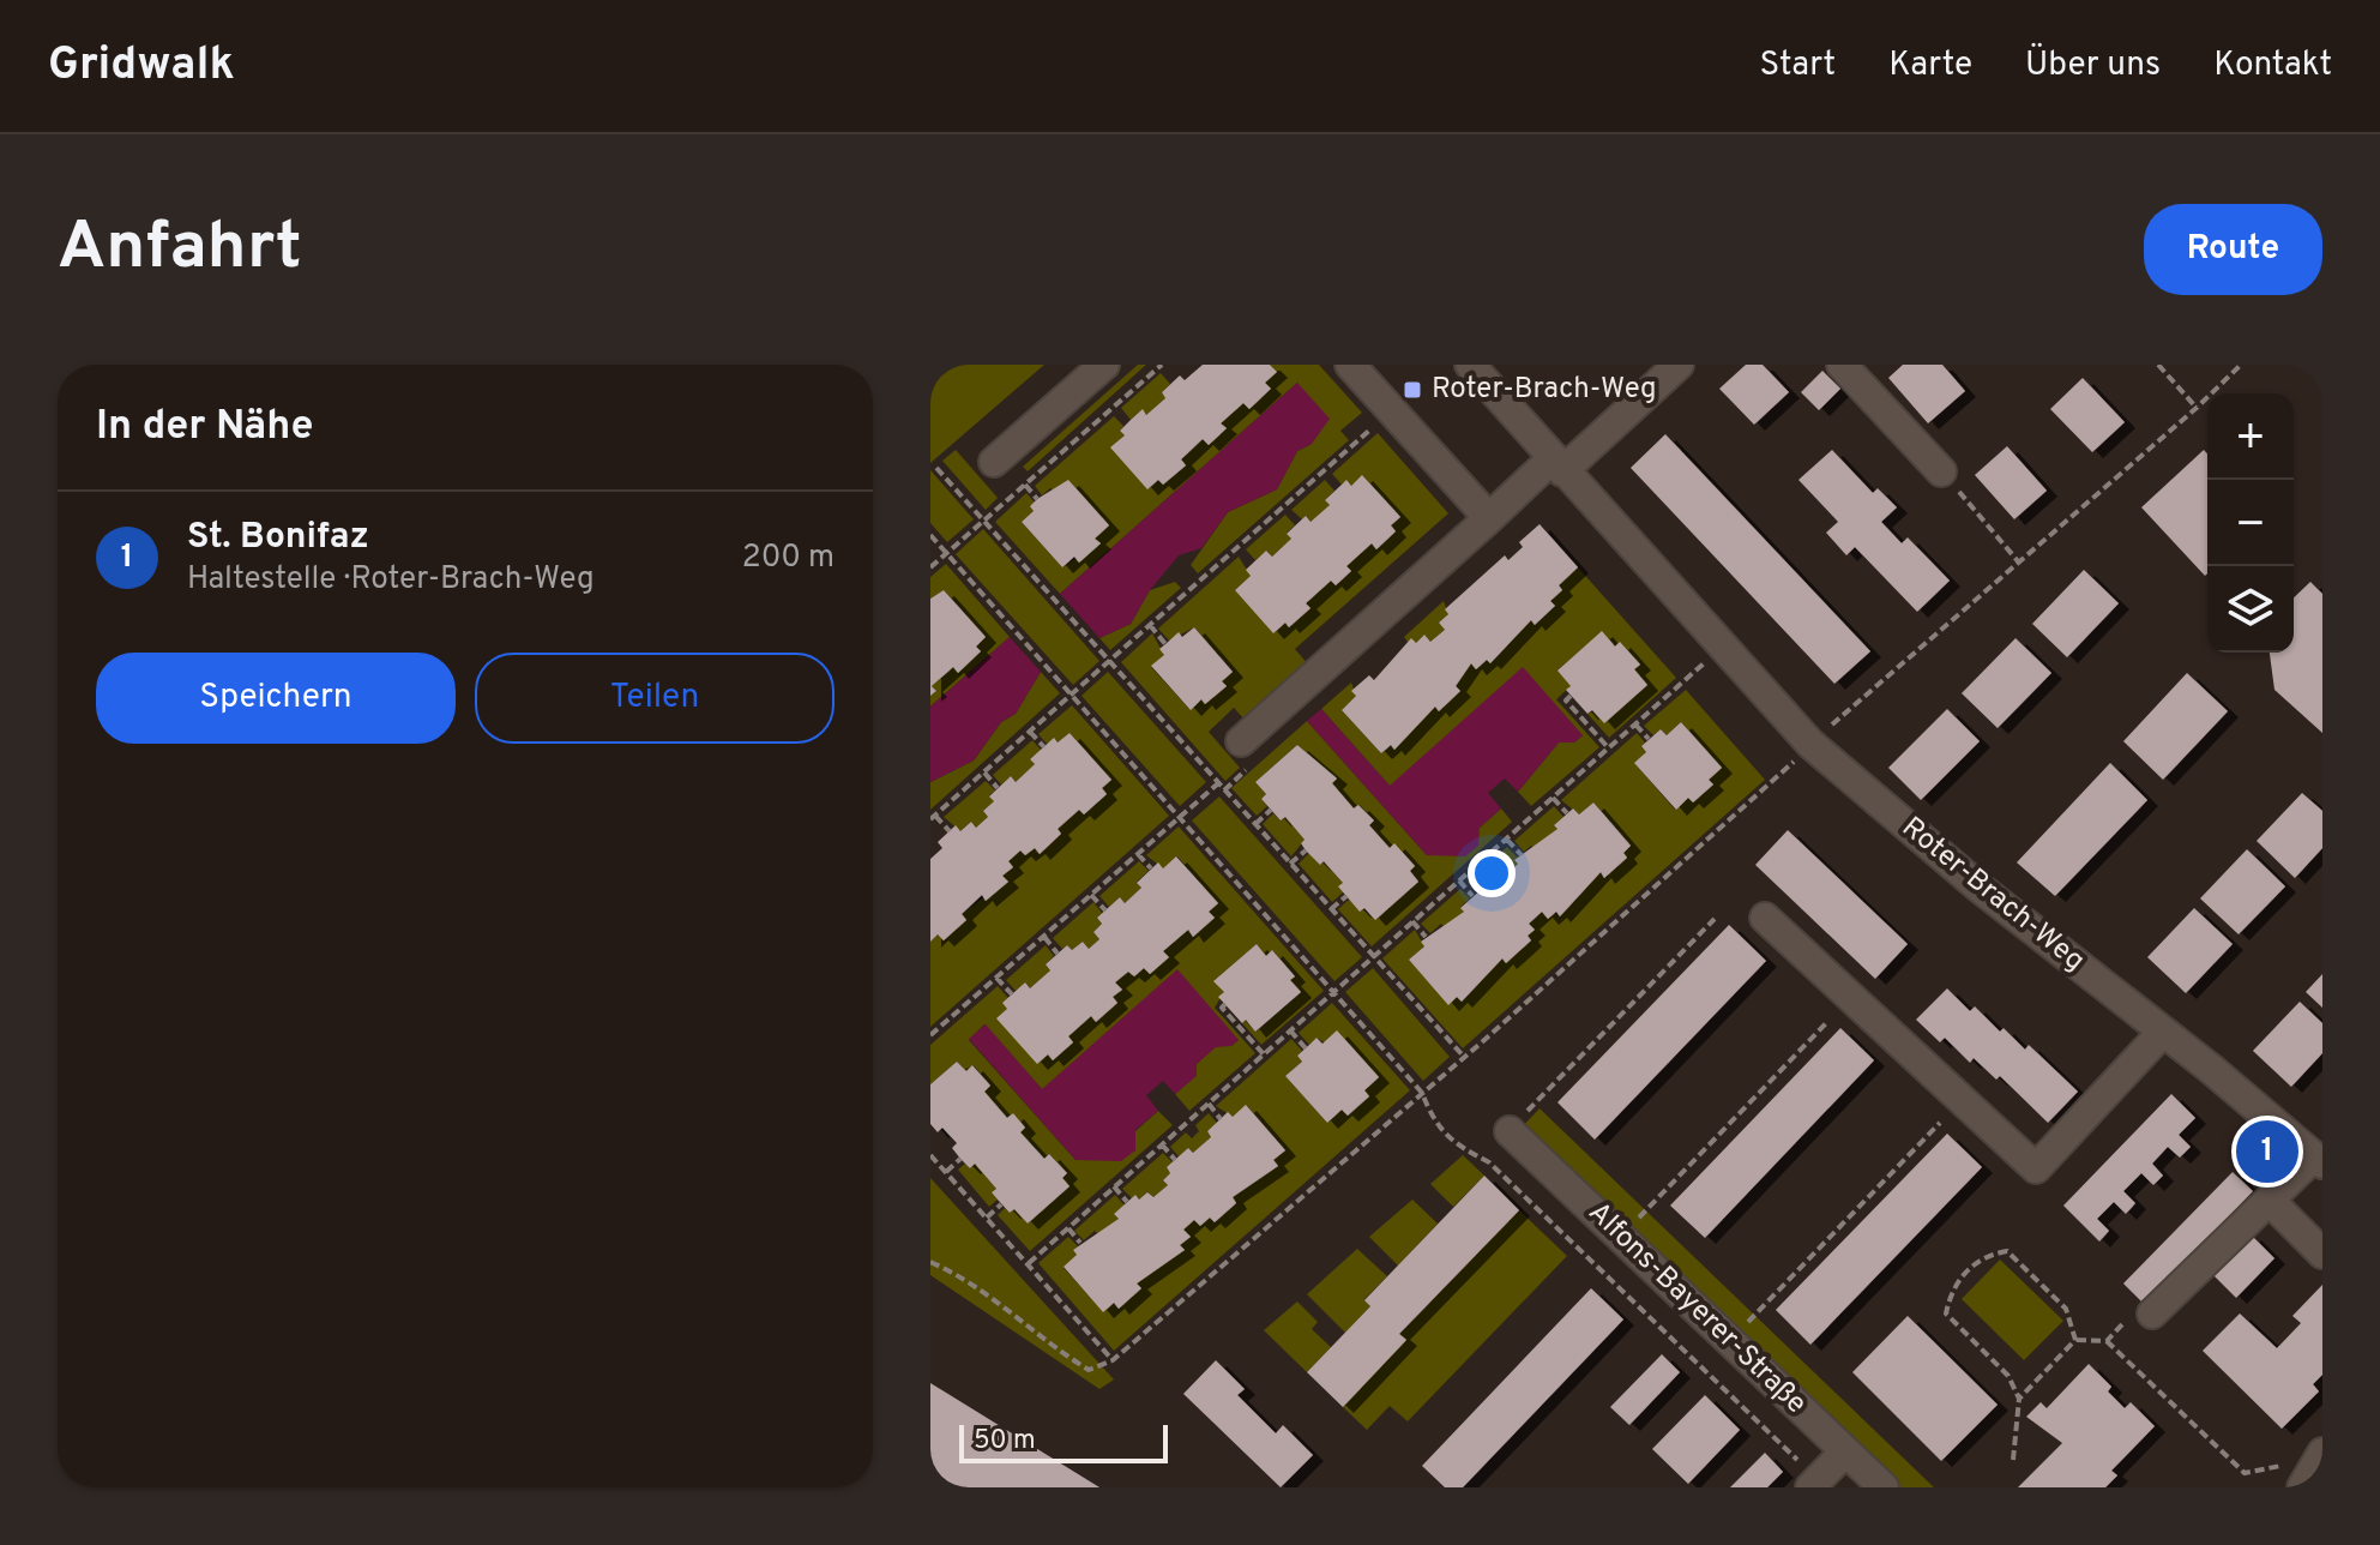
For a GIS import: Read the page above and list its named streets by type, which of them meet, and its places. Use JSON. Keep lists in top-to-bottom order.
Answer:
{
  "streets": {
    "street": ["Roter-Brach-Weg", "Alfons-Bayerer-Straße"]
  },
  "places": {
    "transit": ["Roter-Brach-Weg"]
  },
  "scale_bar": "50 m",
  "page": {
    "header": "Gridwalk",
    "nav": [
      "Start",
      "Karte",
      "Über uns",
      "Kontakt"
    ],
    "buttons": [
      "Route",
      ["Speichern", "Teilen"]
    ],
    "title": "Anfahrt",
    "heading": "In der Nähe",
    "map_buttons": ["+", "−"],
    "list": [
      {
        "mark": "1",
        "name": "St. Bonifaz",
        "note": "Haltestelle · Roter-Brach-Weg",
        "value": "200 m"
      }
    ],
    "pins": "1",
    "scale": "50 m"
  }
}
